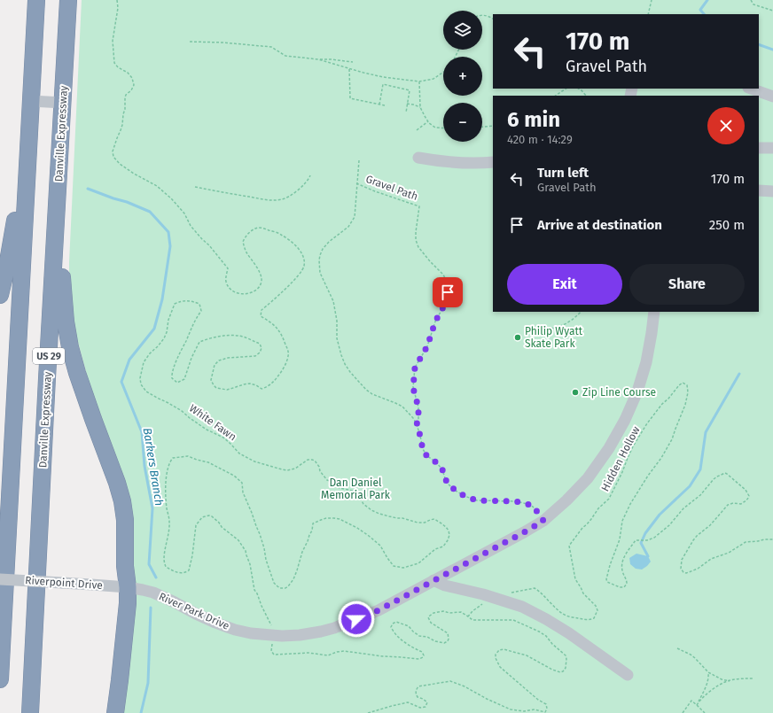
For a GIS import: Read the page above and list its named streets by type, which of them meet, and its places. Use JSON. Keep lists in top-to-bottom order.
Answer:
{
  "streets": {
    "highway": ["Danville Expressway", "US 29"],
    "street": ["Riverpoint Drive", "River Park Drive"],
    "path": ["Gravel Path", "White Fawn", "Hidden Hollow"]
  },
  "crossings": [
    ["Gravel Path", "River Park Drive"],
    ["White Fawn", "Hidden Hollow"],
    ["White Fawn", "River Park Drive"],
    ["Riverpoint Drive", "River Park Drive"]
  ],
  "water": ["Barkers Branch"],
  "parks": ["Dan Daniel Memorial Park"],
  "places": ["Philip Wyatt Skate Park", "Zip Line Course"],
  "page": {
    "map_buttons": ["+", "−"],
    "turn": ["170 m", "Gravel Path"],
    "heading": ["6 min", "420 m · 14:29"],
    "list": [
      {
        "name": "Turn left",
        "note": "Gravel Path",
        "value": "170 m"
      },
      {
        "name": "Arrive at destination",
        "value": "250 m"
      }
    ],
    "buttons": ["Exit", "Share"]
  }
}
